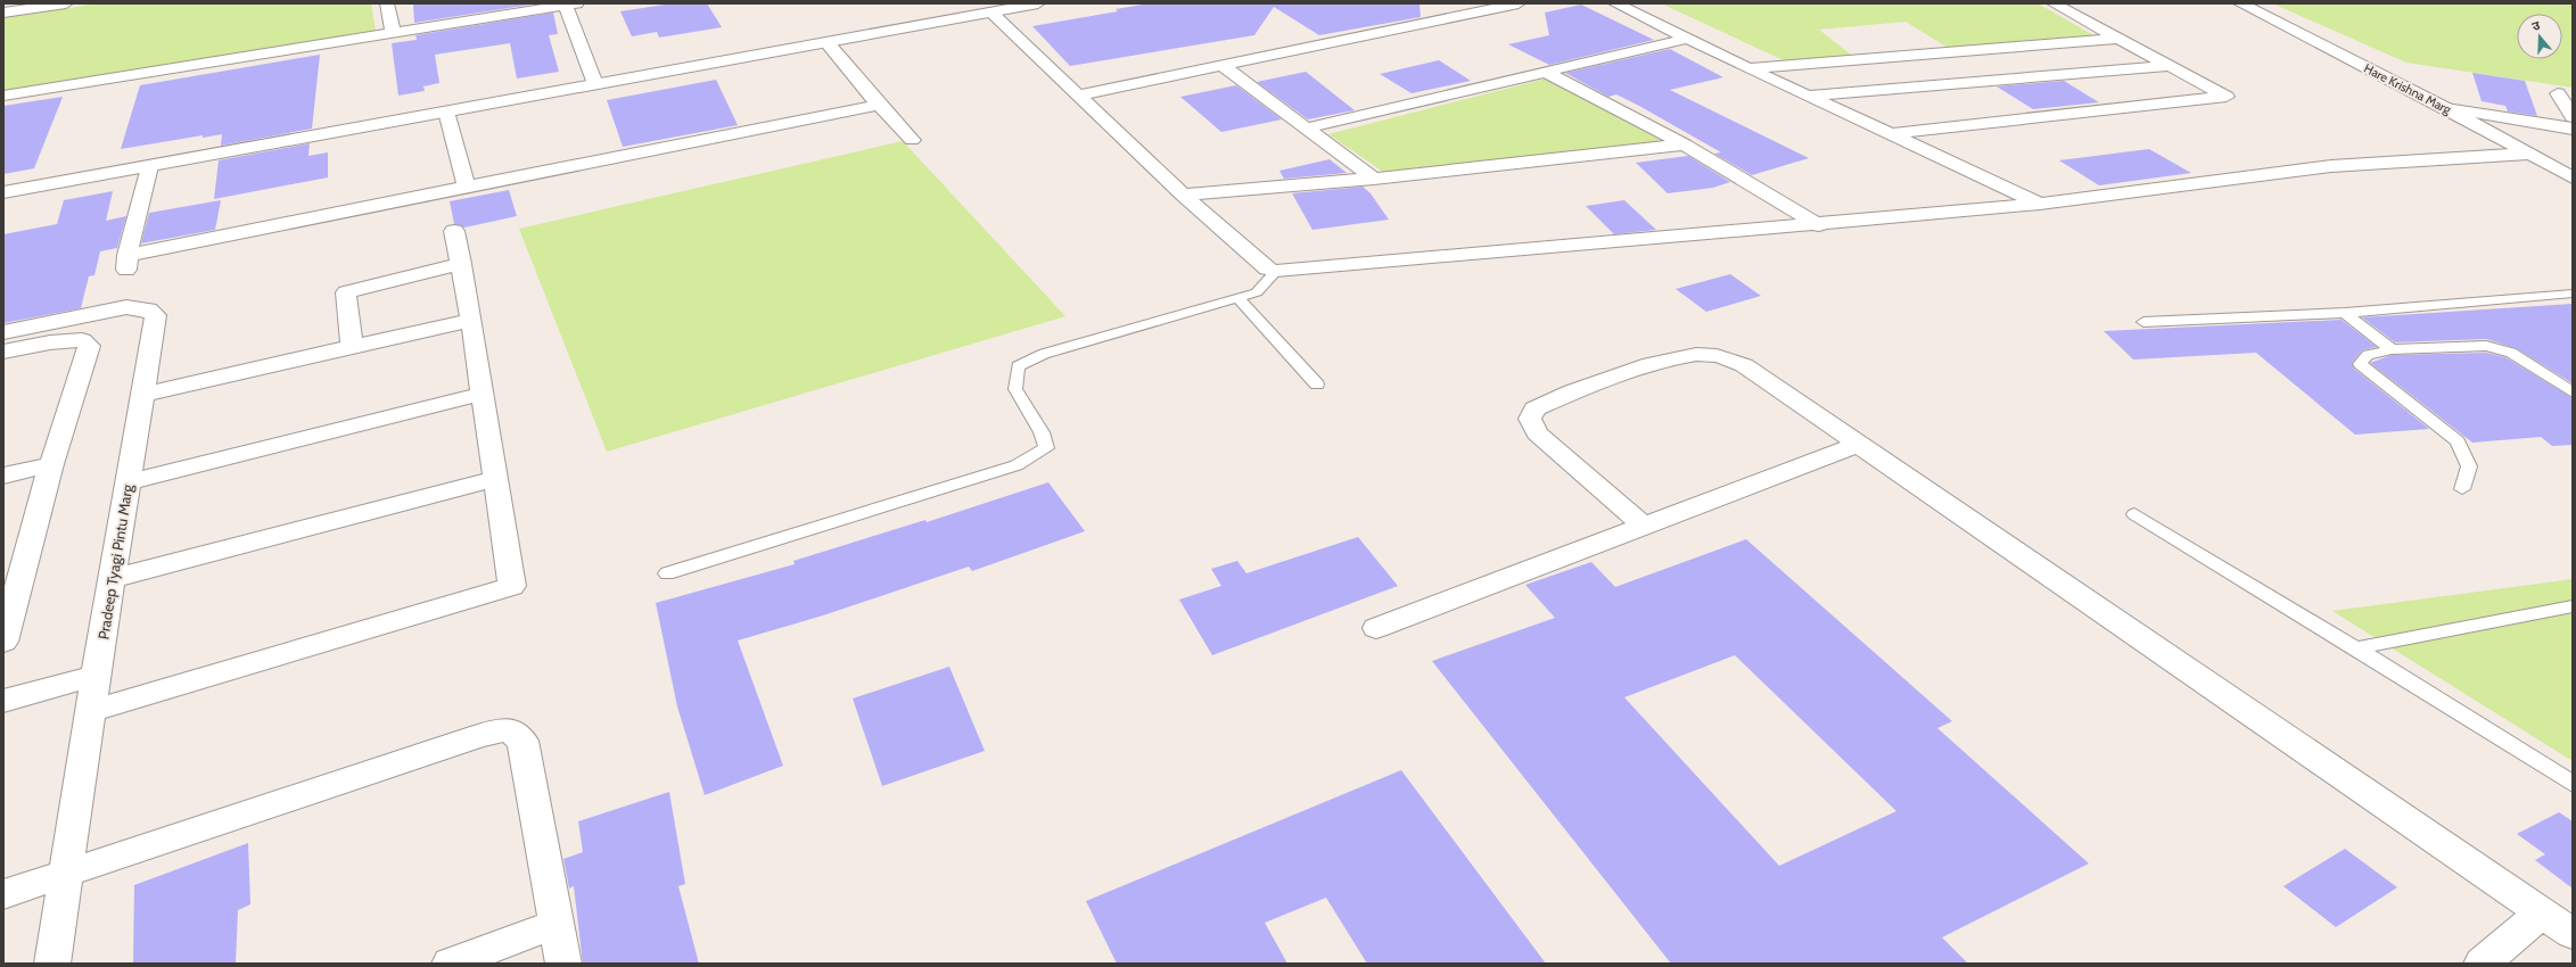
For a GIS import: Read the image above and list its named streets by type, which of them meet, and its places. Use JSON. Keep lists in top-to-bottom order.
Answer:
{
  "streets": {
    "street": ["Hare Krishna Marg", "Pradeep Tyagi Pintu Marg"]
  },
  "north": "top"
}
